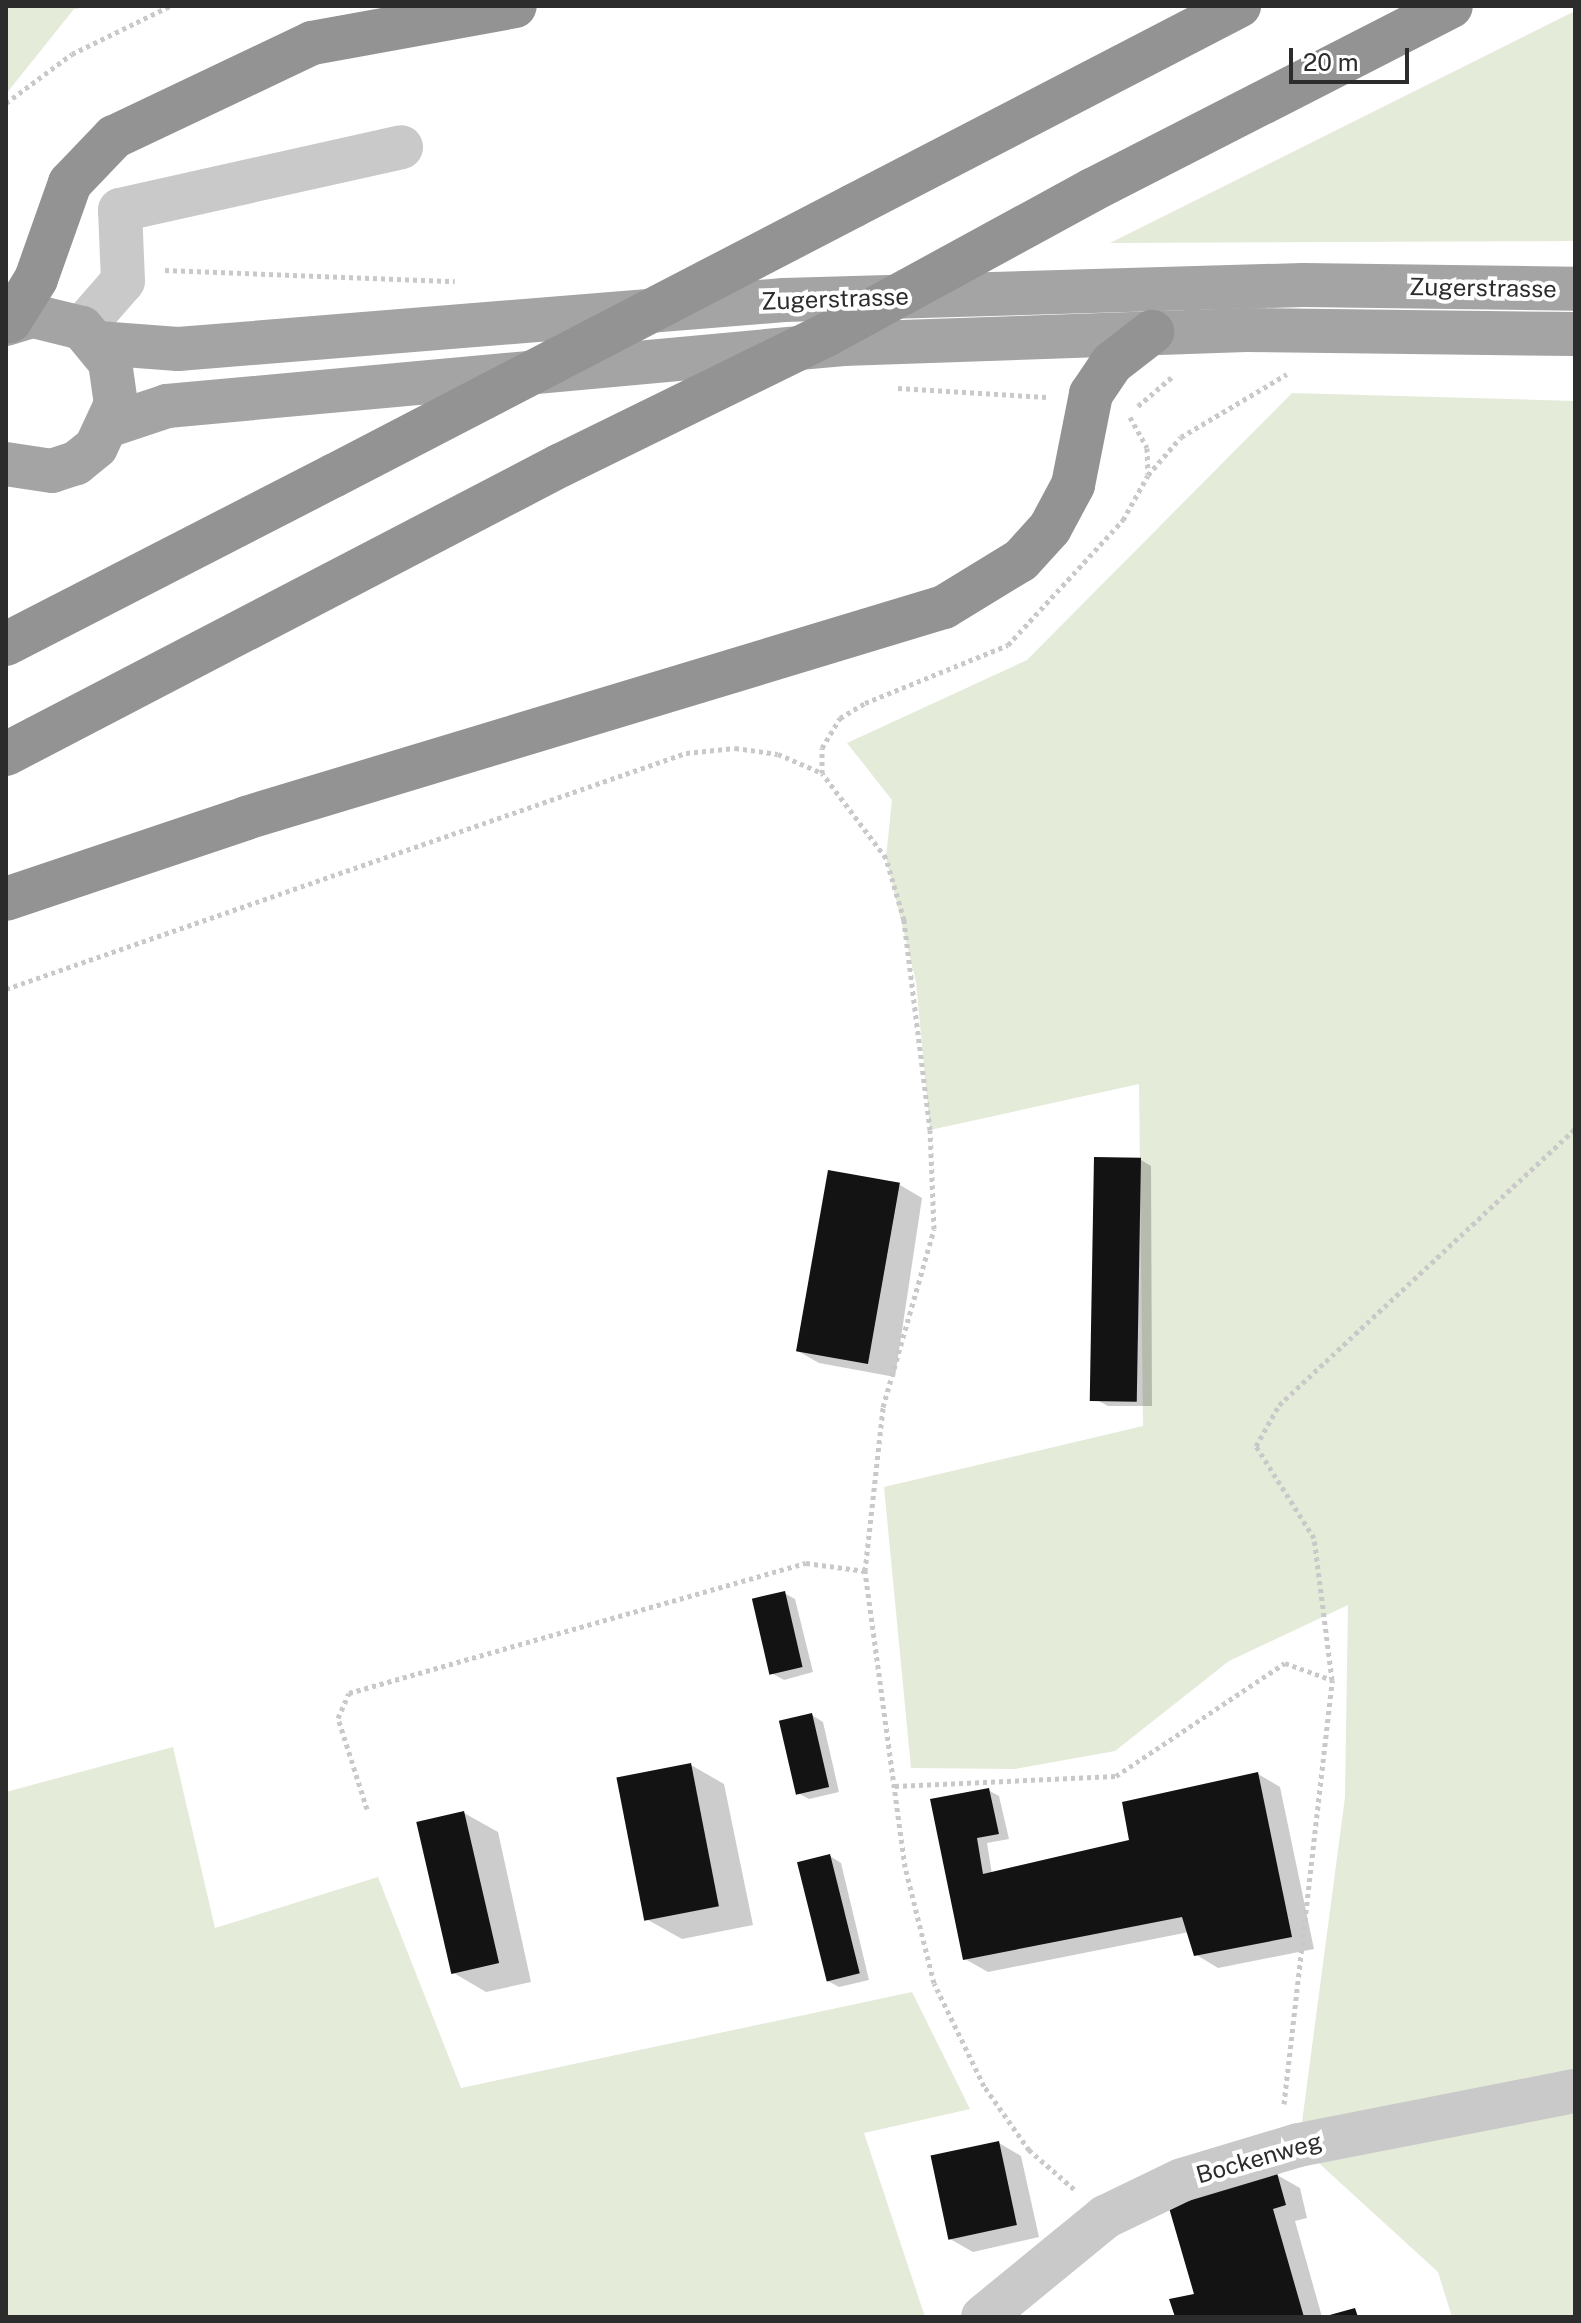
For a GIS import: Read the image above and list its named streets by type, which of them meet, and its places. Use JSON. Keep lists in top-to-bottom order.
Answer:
{
  "streets": {
    "main road": ["Zugerstrasse"],
    "street": ["Bockenweg"]
  },
  "scale_bar": "20 m"
}
